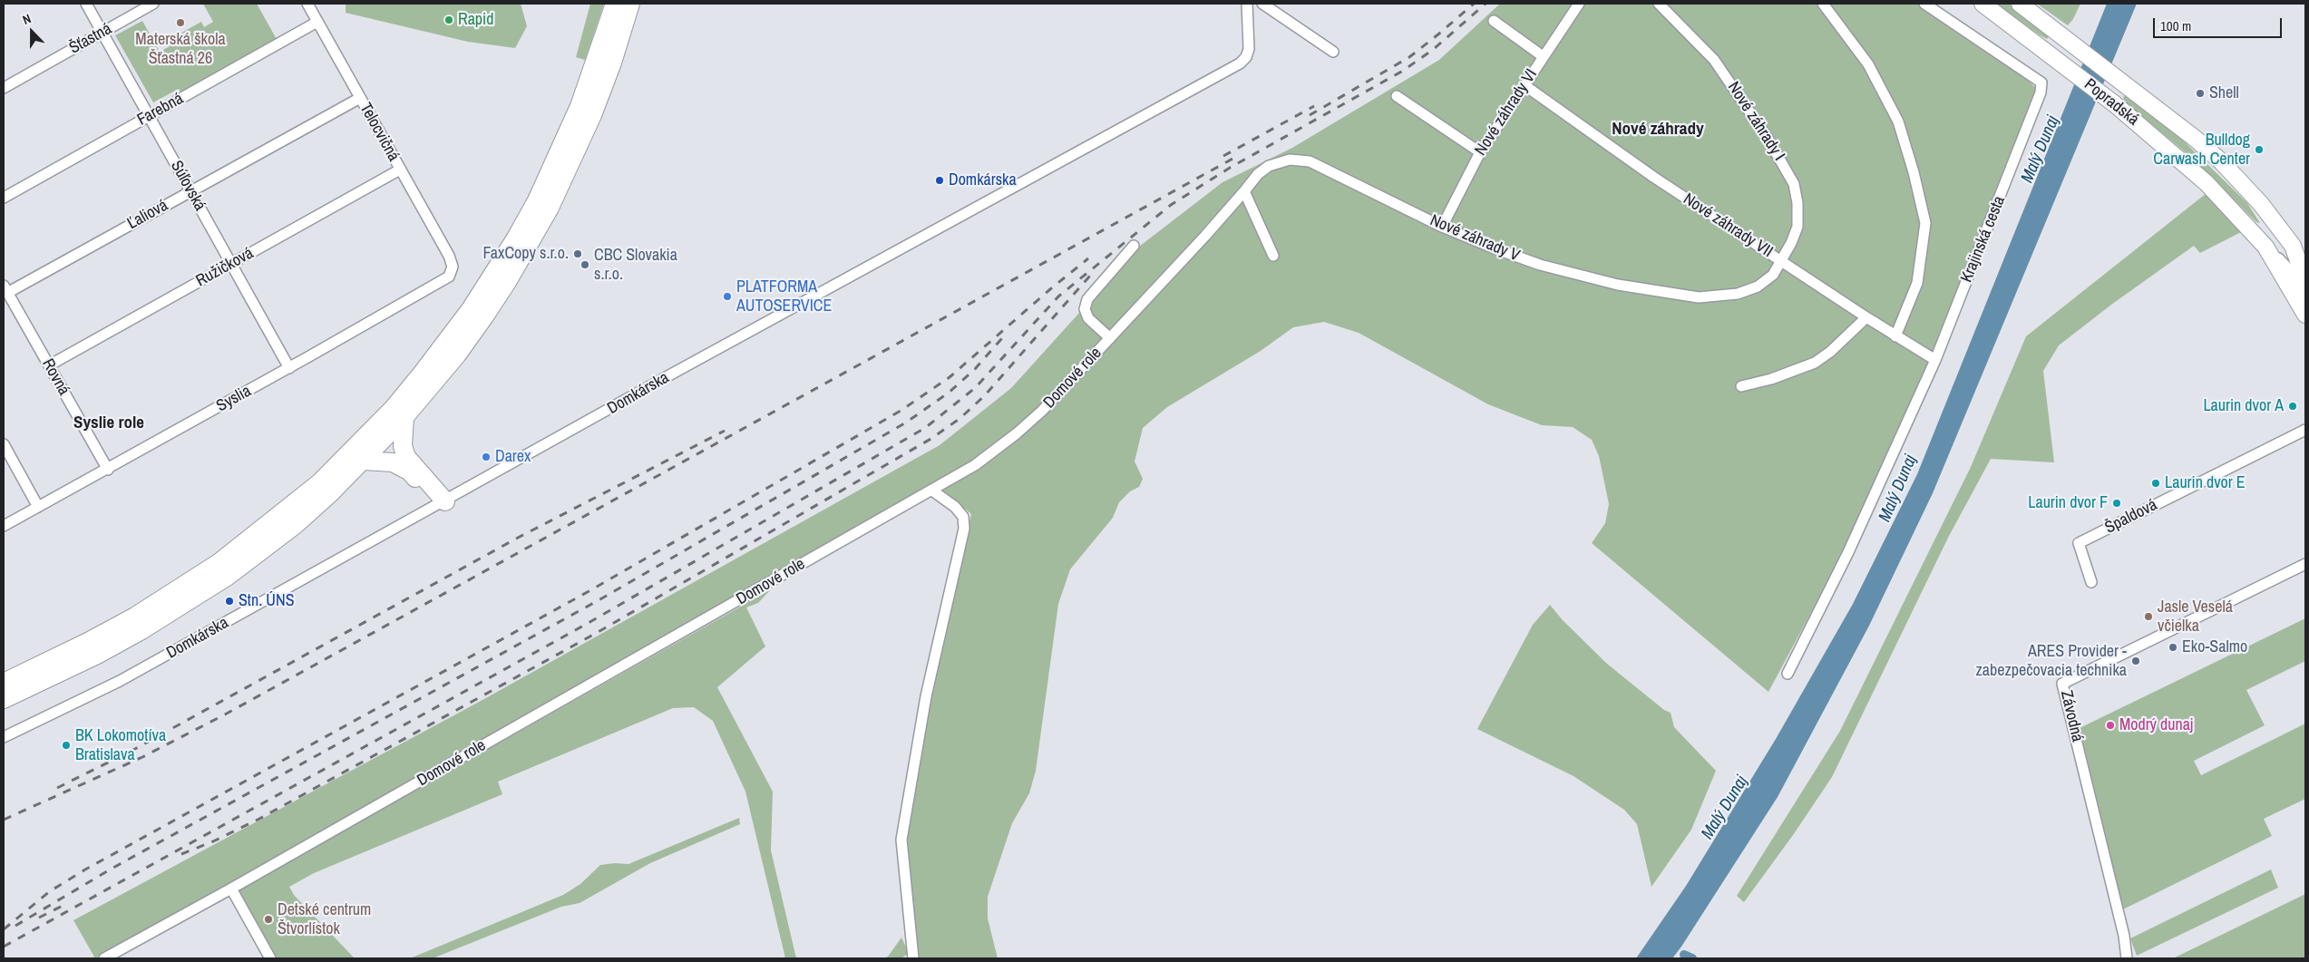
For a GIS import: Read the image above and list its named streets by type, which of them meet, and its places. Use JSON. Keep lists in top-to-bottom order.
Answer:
{
  "streets": {
    "main road": ["Popradská"],
    "street": [
      "Šťastná",
      "Farebná",
      "Nové záhrady VI",
      "Nové záhrady I",
      "Telocvičná",
      "Súľovská",
      "Ľaliová",
      "Nové záhrady VII",
      "Nové záhrady V",
      "Krajinská cesta",
      "Ružičková",
      "Rovná",
      "Domové role",
      "Domkárska",
      "Syslia",
      "Špaldová",
      "Závodná"
    ]
  },
  "crossings": [
    ["Šťastná", "Súľovská"],
    ["Farebná", "Telocvičná"],
    ["Farebná", "Súľovská"],
    ["Nové záhrady VI", "Nové záhrady VII"],
    ["Nové záhrady VI", "Nové záhrady V"],
    ["Nové záhrady I", "Nové záhrady VII"],
    ["Nové záhrady I", "Nové záhrady V"],
    ["Telocvičná", "Ľaliová"],
    ["Telocvičná", "Ružičková"],
    ["Telocvičná", "Syslia"],
    ["Súľovská", "Ľaliová"],
    ["Súľovská", "Ružičková"],
    ["Súľovská", "Syslia"],
    ["Ľaliová", "Rovná"],
    ["Nové záhrady VII", "Nové záhrady V"],
    ["Nové záhrady VII", "Krajinská cesta"],
    ["Nové záhrady V", "Domové role"],
    ["Ružičková", "Rovná"],
    ["Rovná", "Syslia"]
  ],
  "districts": ["Nové záhrady", "Syslie role"],
  "water": ["Malý Dunaj"],
  "places": [
    "Rapid",
    "Materská škola Šťastná 26",
    "Shell",
    "Bulldog Carwash Center",
    "Domkárska",
    "FaxCopy s.r.o.",
    "CBC Slovakia s.r.o.",
    "PLATFORMA AUTOSERVICE",
    "Laurin dvor A",
    "Darex",
    "Laurin dvor E",
    "Laurin dvor F",
    "Stn. ÚNS",
    "Jasle Veselá včielka",
    "Eko-Salmo",
    "ARES Provider - zabezpečovacia technika",
    "Modrý dunaj",
    "BK Lokomotíva Bratislava",
    "Detské centrum Štvorlístok"
  ],
  "scale_bar": "100 m",
  "north": "top"
}
